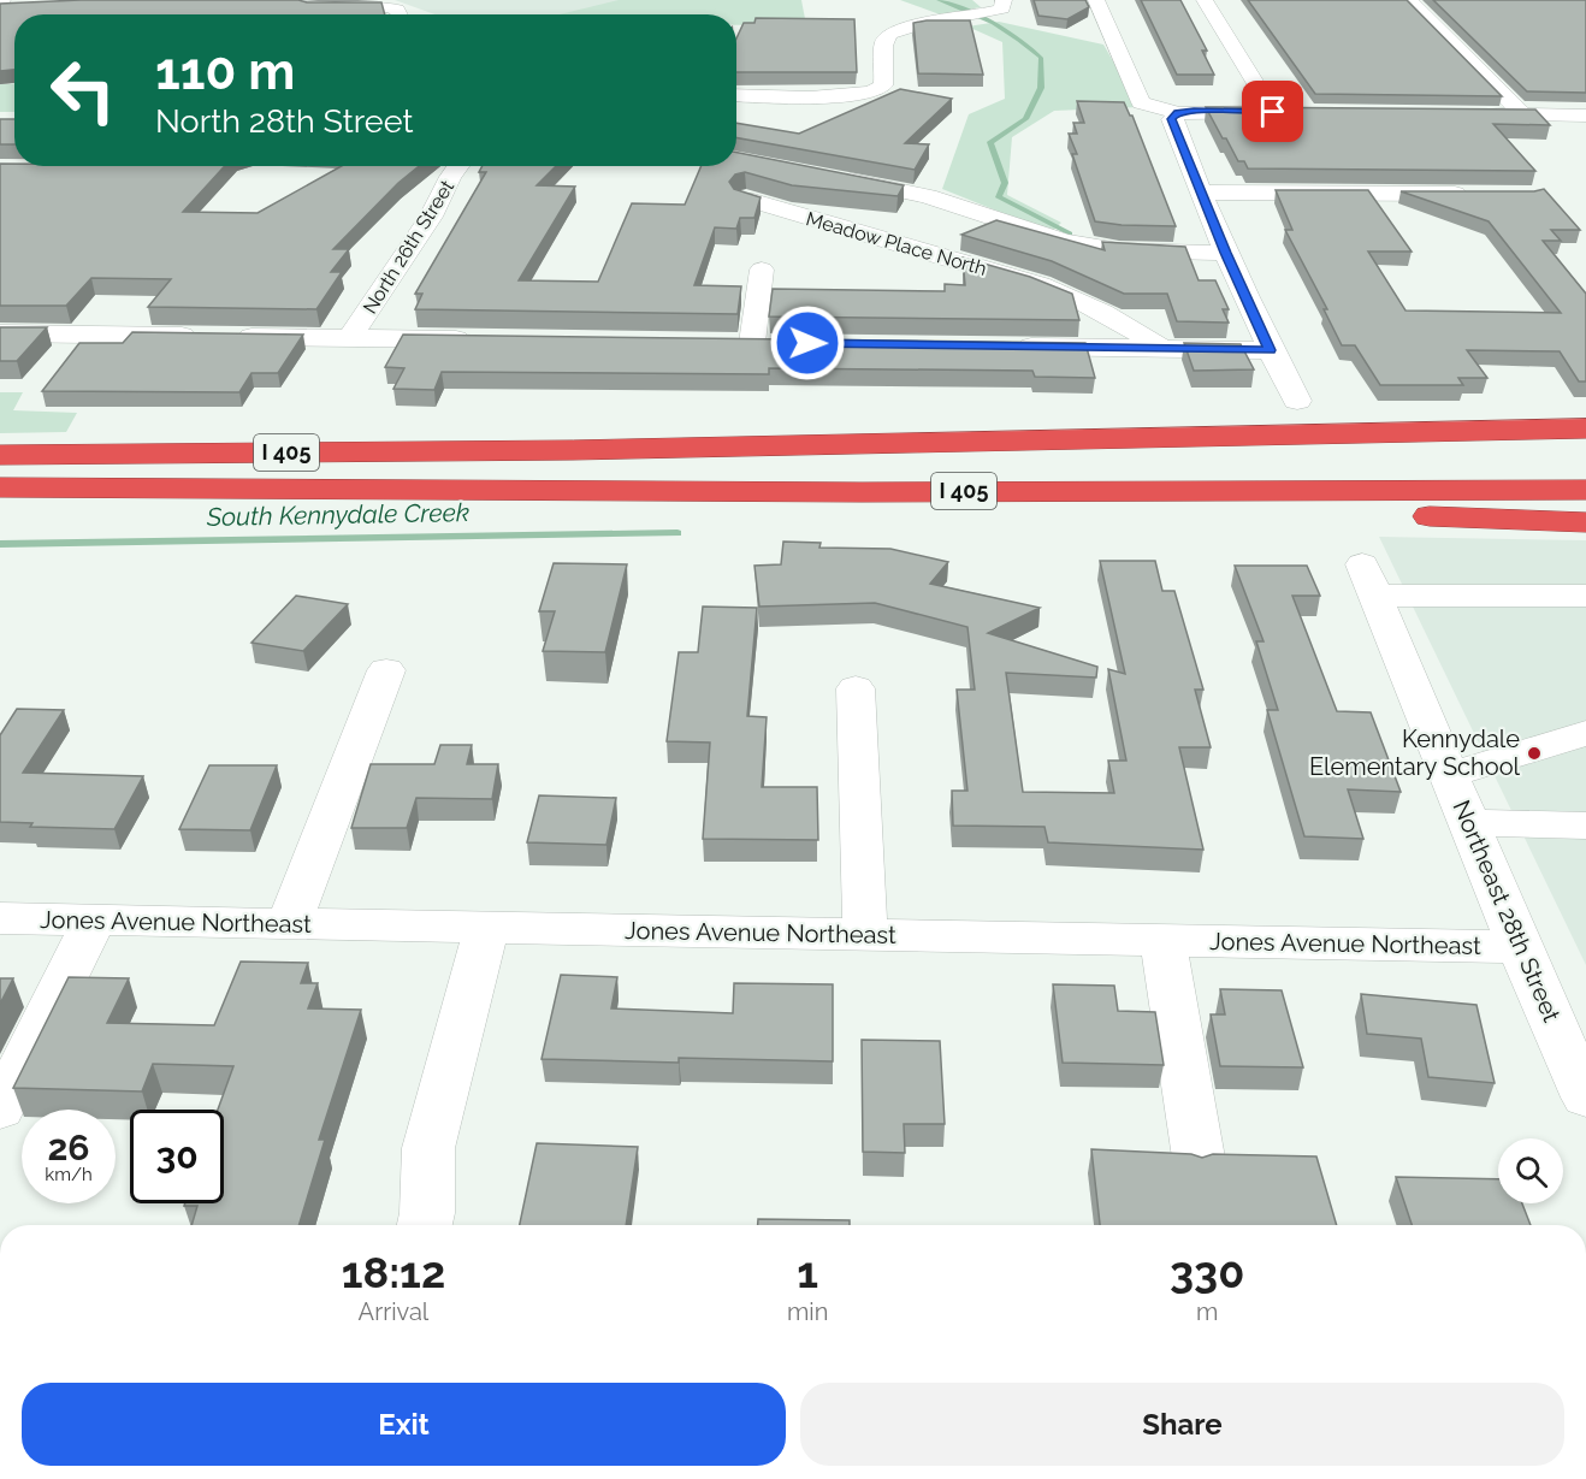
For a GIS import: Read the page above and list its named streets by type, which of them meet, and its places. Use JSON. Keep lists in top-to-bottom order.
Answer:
{
  "streets": {
    "highway": ["I 405"],
    "street": [
      "Meadow Place North",
      "North 26th Street",
      "Northeast 28th Street",
      "Jones Avenue Northeast"
    ]
  },
  "crossings": [
    ["Northeast 28th Street", "Jones Avenue Northeast"]
  ],
  "water": ["South Kennydale Creek"],
  "places": ["Kennydale Elementary School"],
  "page": {
    "turn": ["110 m", "North 28th Street"],
    "speed": "26 km/h",
    "limit": "30",
    "eta": [
      "18:12",
      "Arrival",
      "1",
      "min",
      "330",
      "m"
    ],
    "buttons": ["Exit", "Share"]
  }
}
